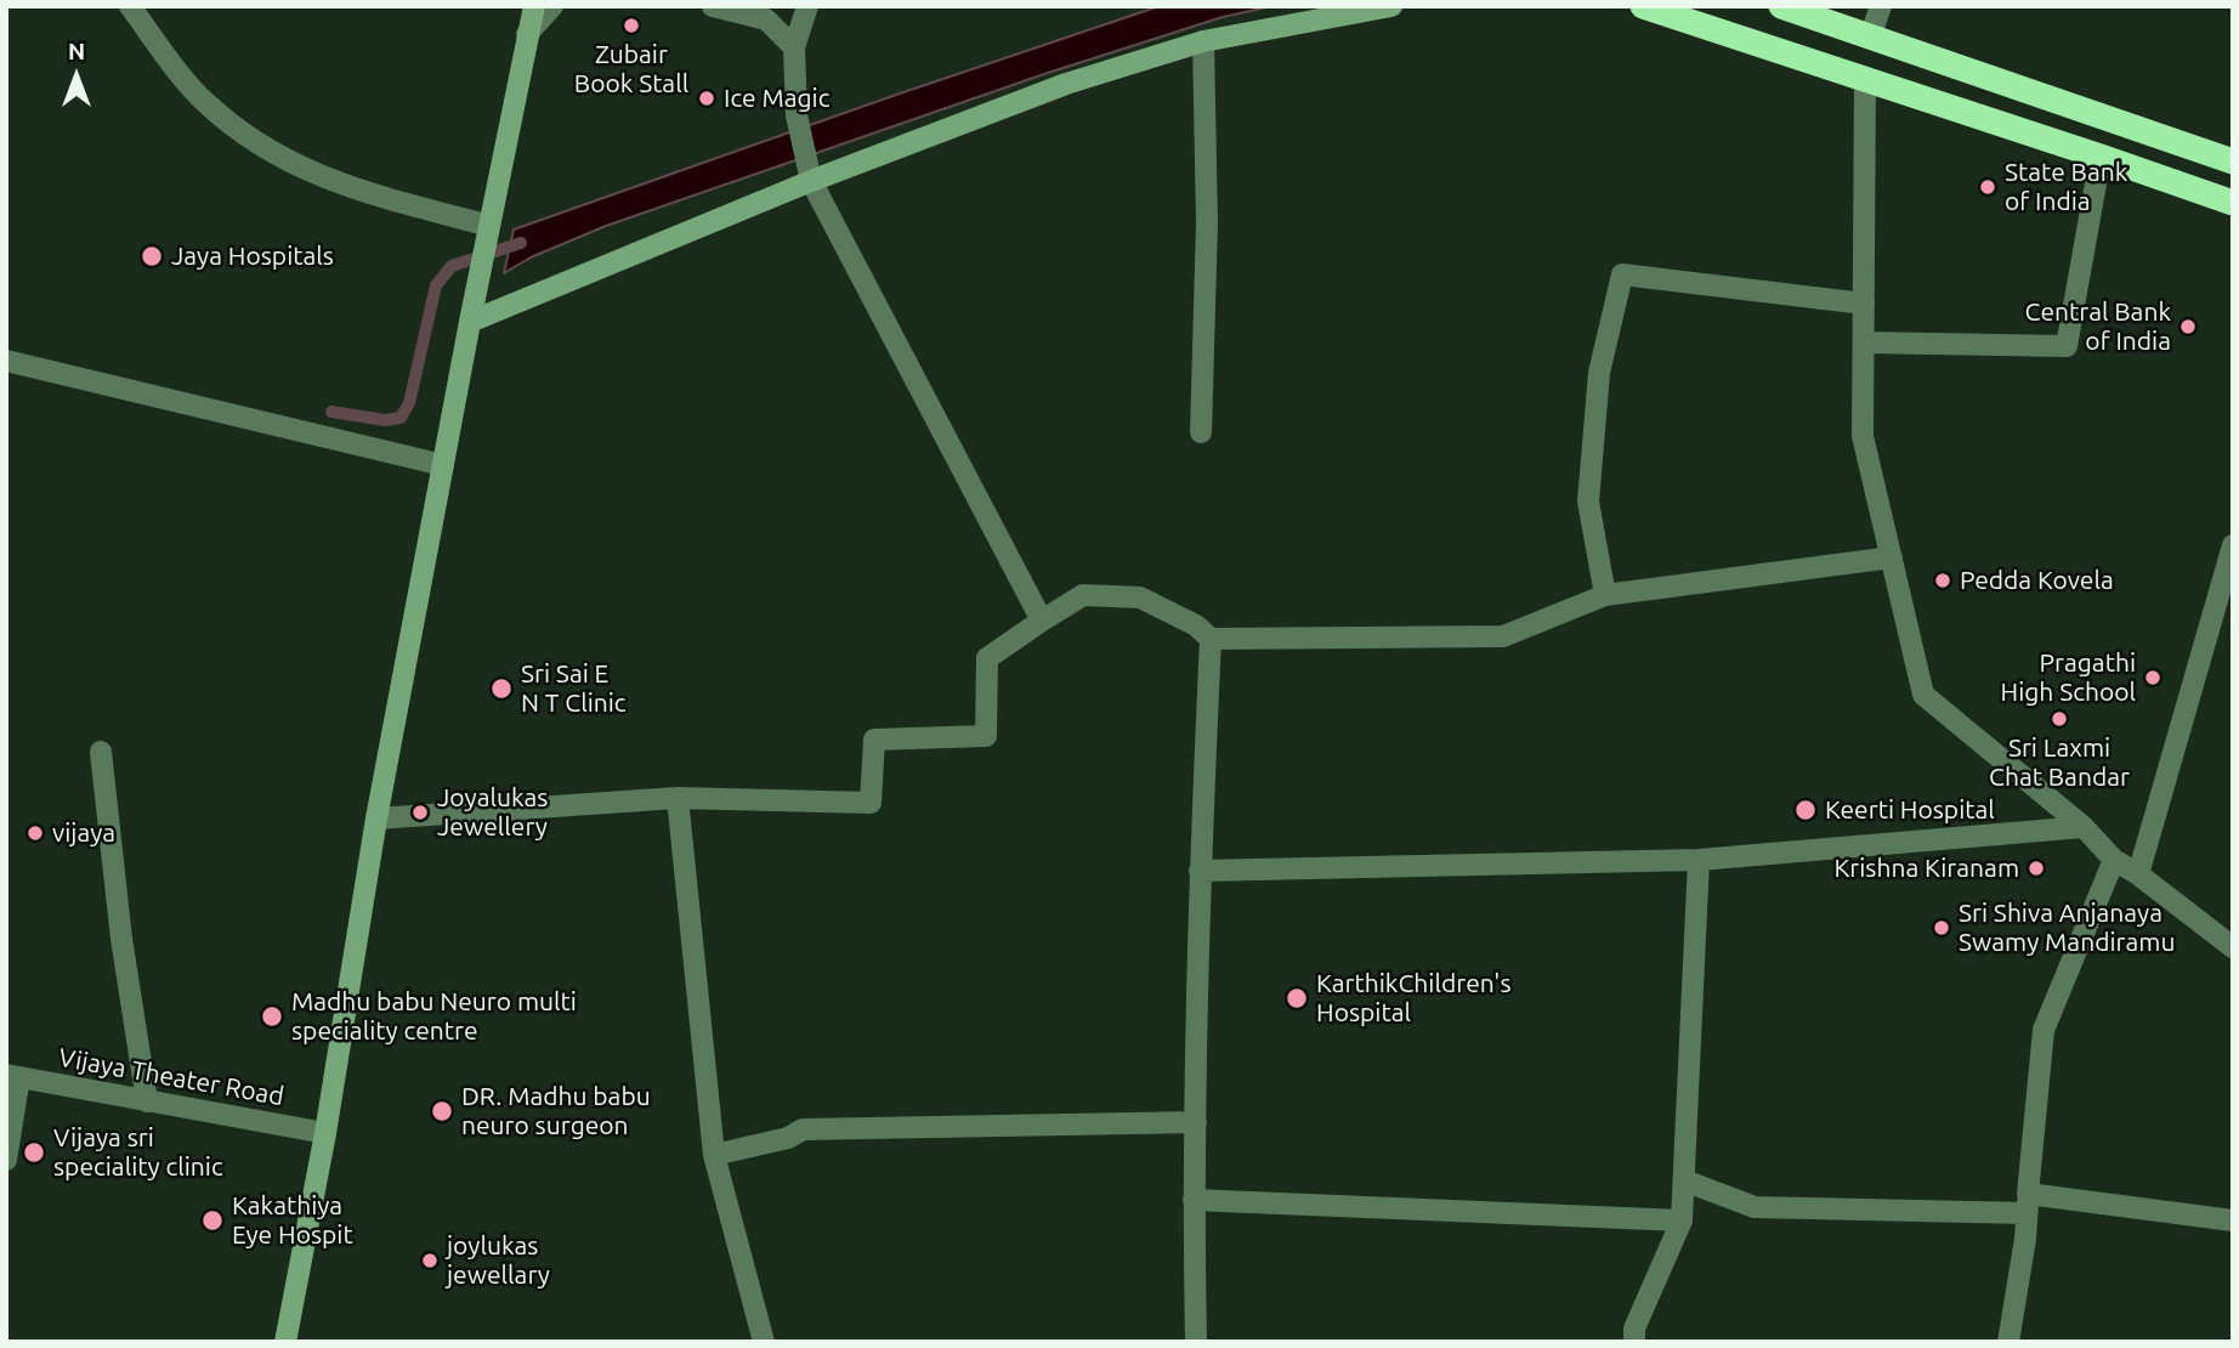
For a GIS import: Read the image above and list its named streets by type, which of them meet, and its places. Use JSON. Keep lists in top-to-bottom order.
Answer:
{
  "streets": {
    "street": ["Vijaya Theater Road"]
  },
  "places": [
    "Zubair Book Stall",
    "Ice Magic",
    "State Bank of India",
    "Jaya Hospitals",
    "Central Bank of India",
    "Pedda Kovela",
    "Pragathi High School",
    "Sri Sai E N T Clinic",
    "Sri Laxmi Chat Bandar",
    "Keerti Hospital",
    "Joyalukas Jewellery",
    "vijaya",
    "Krishna Kiranam",
    "Sri Shiva Anjanaya Swamy Mandiramu",
    "KarthikChildren's Hospital",
    "Madhu babu Neuro multi speciality centre",
    "DR. Madhu babu neuro surgeon",
    "Vijaya sri speciality clinic",
    "Kakathiya Eye Hospit",
    "joylukas jewellary"
  ],
  "north": "top"
}
